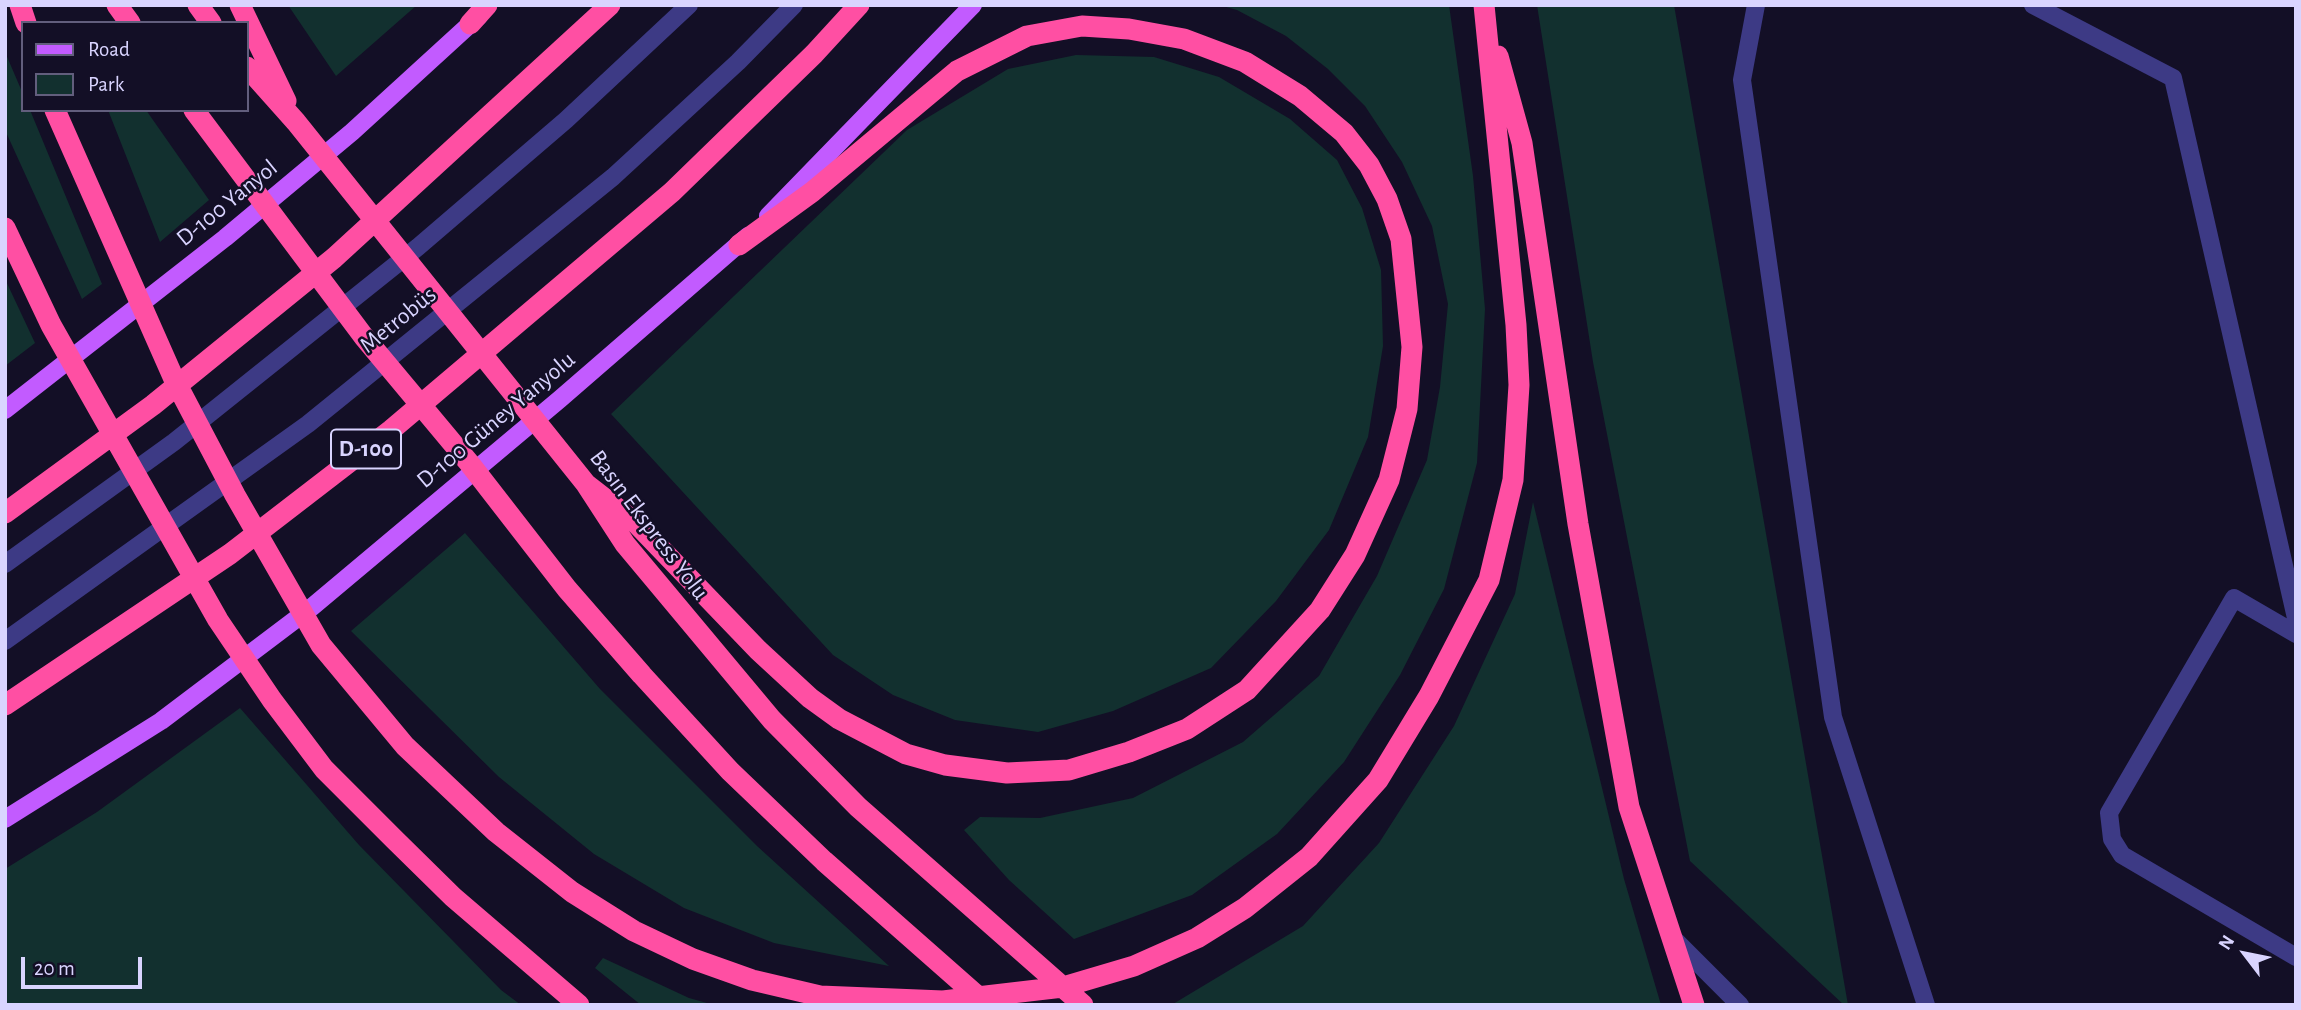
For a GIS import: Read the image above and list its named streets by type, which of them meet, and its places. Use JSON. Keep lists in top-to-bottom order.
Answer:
{
  "streets": {
    "highway": ["D-100", "Basın Ekspress Yolu"],
    "main road": ["D-100 Yanyol", "D-100 Güney Yanyolu"],
    "lane": ["Metrobüs"]
  },
  "legend": ["Road", "Park"],
  "scale_bar": "20 m",
  "north": "top left"
}
